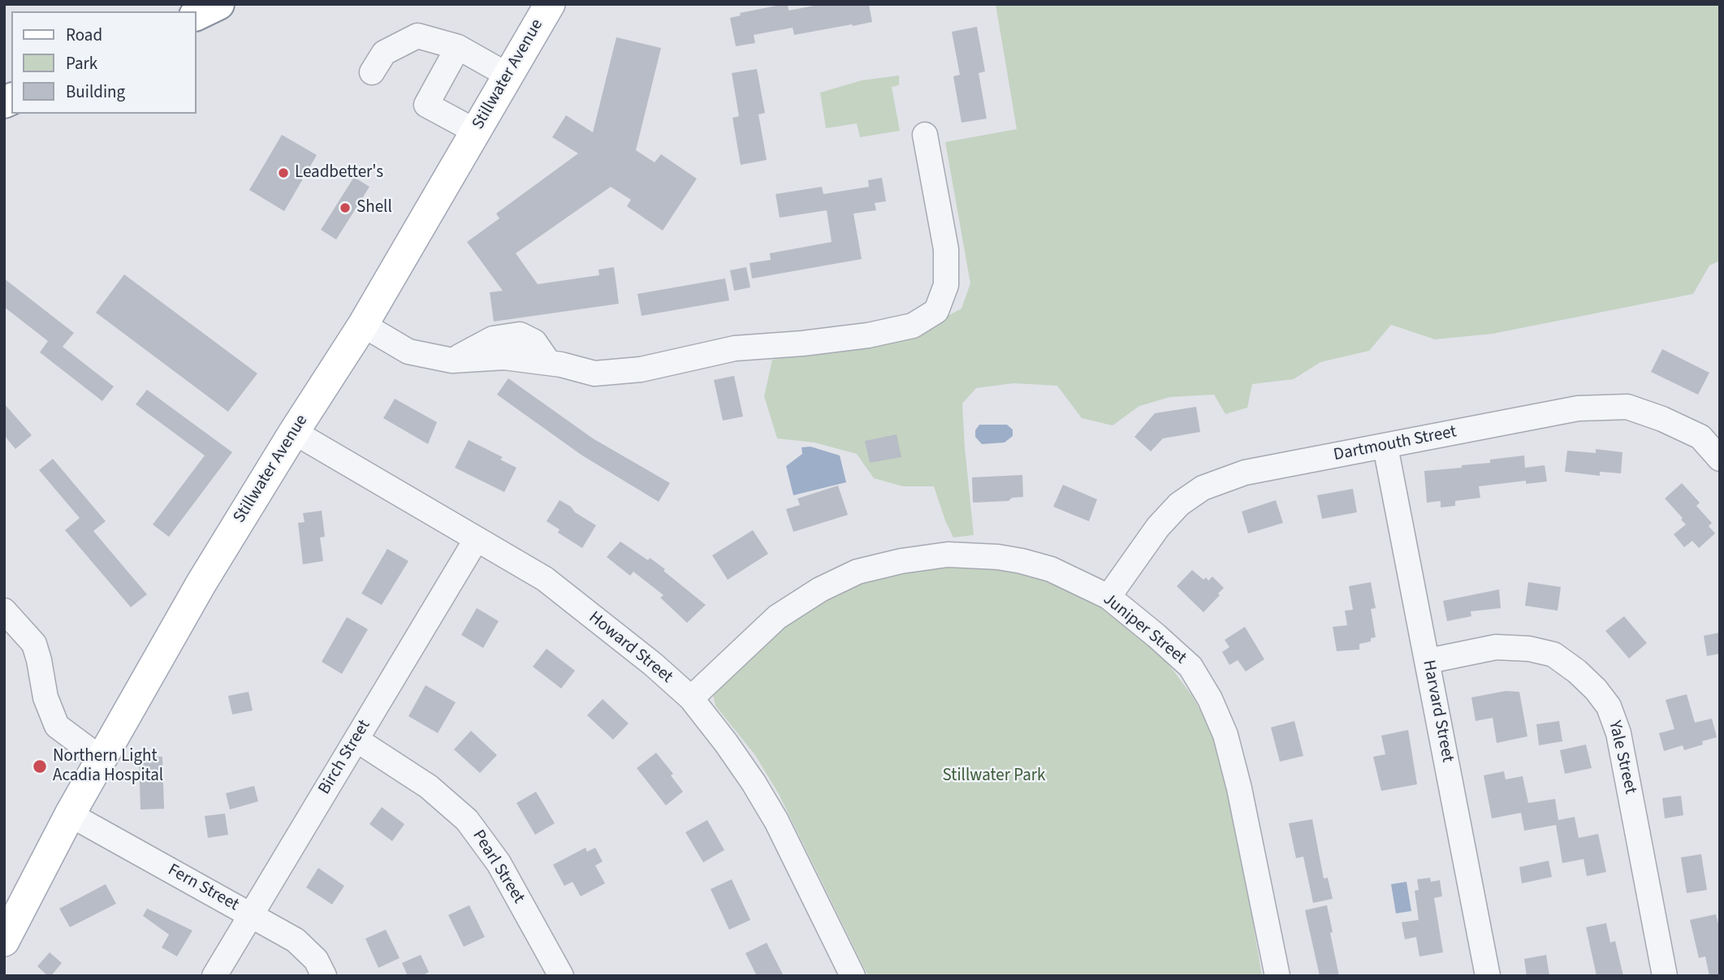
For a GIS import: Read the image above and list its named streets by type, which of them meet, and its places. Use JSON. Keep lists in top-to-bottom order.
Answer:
{
  "streets": {
    "main road": ["Stillwater Avenue"],
    "street": [
      "Dartmouth Street",
      "Juniper Street",
      "Howard Street",
      "Harvard Street",
      "Birch Street",
      "Yale Street",
      "Pearl Street",
      "Fern Street"
    ]
  },
  "crossings": [
    ["Stillwater Avenue", "Howard Street"],
    ["Stillwater Avenue", "Fern Street"],
    ["Dartmouth Street", "Juniper Street"],
    ["Dartmouth Street", "Harvard Street"],
    ["Juniper Street", "Howard Street"],
    ["Howard Street", "Birch Street"],
    ["Harvard Street", "Yale Street"],
    ["Birch Street", "Pearl Street"],
    ["Birch Street", "Fern Street"]
  ],
  "parks": ["Stillwater Park"],
  "places": ["Leadbetter's", "Shell", "Northern Light Acadia Hospital"],
  "legend": ["Road", "Park", "Building"]
}
